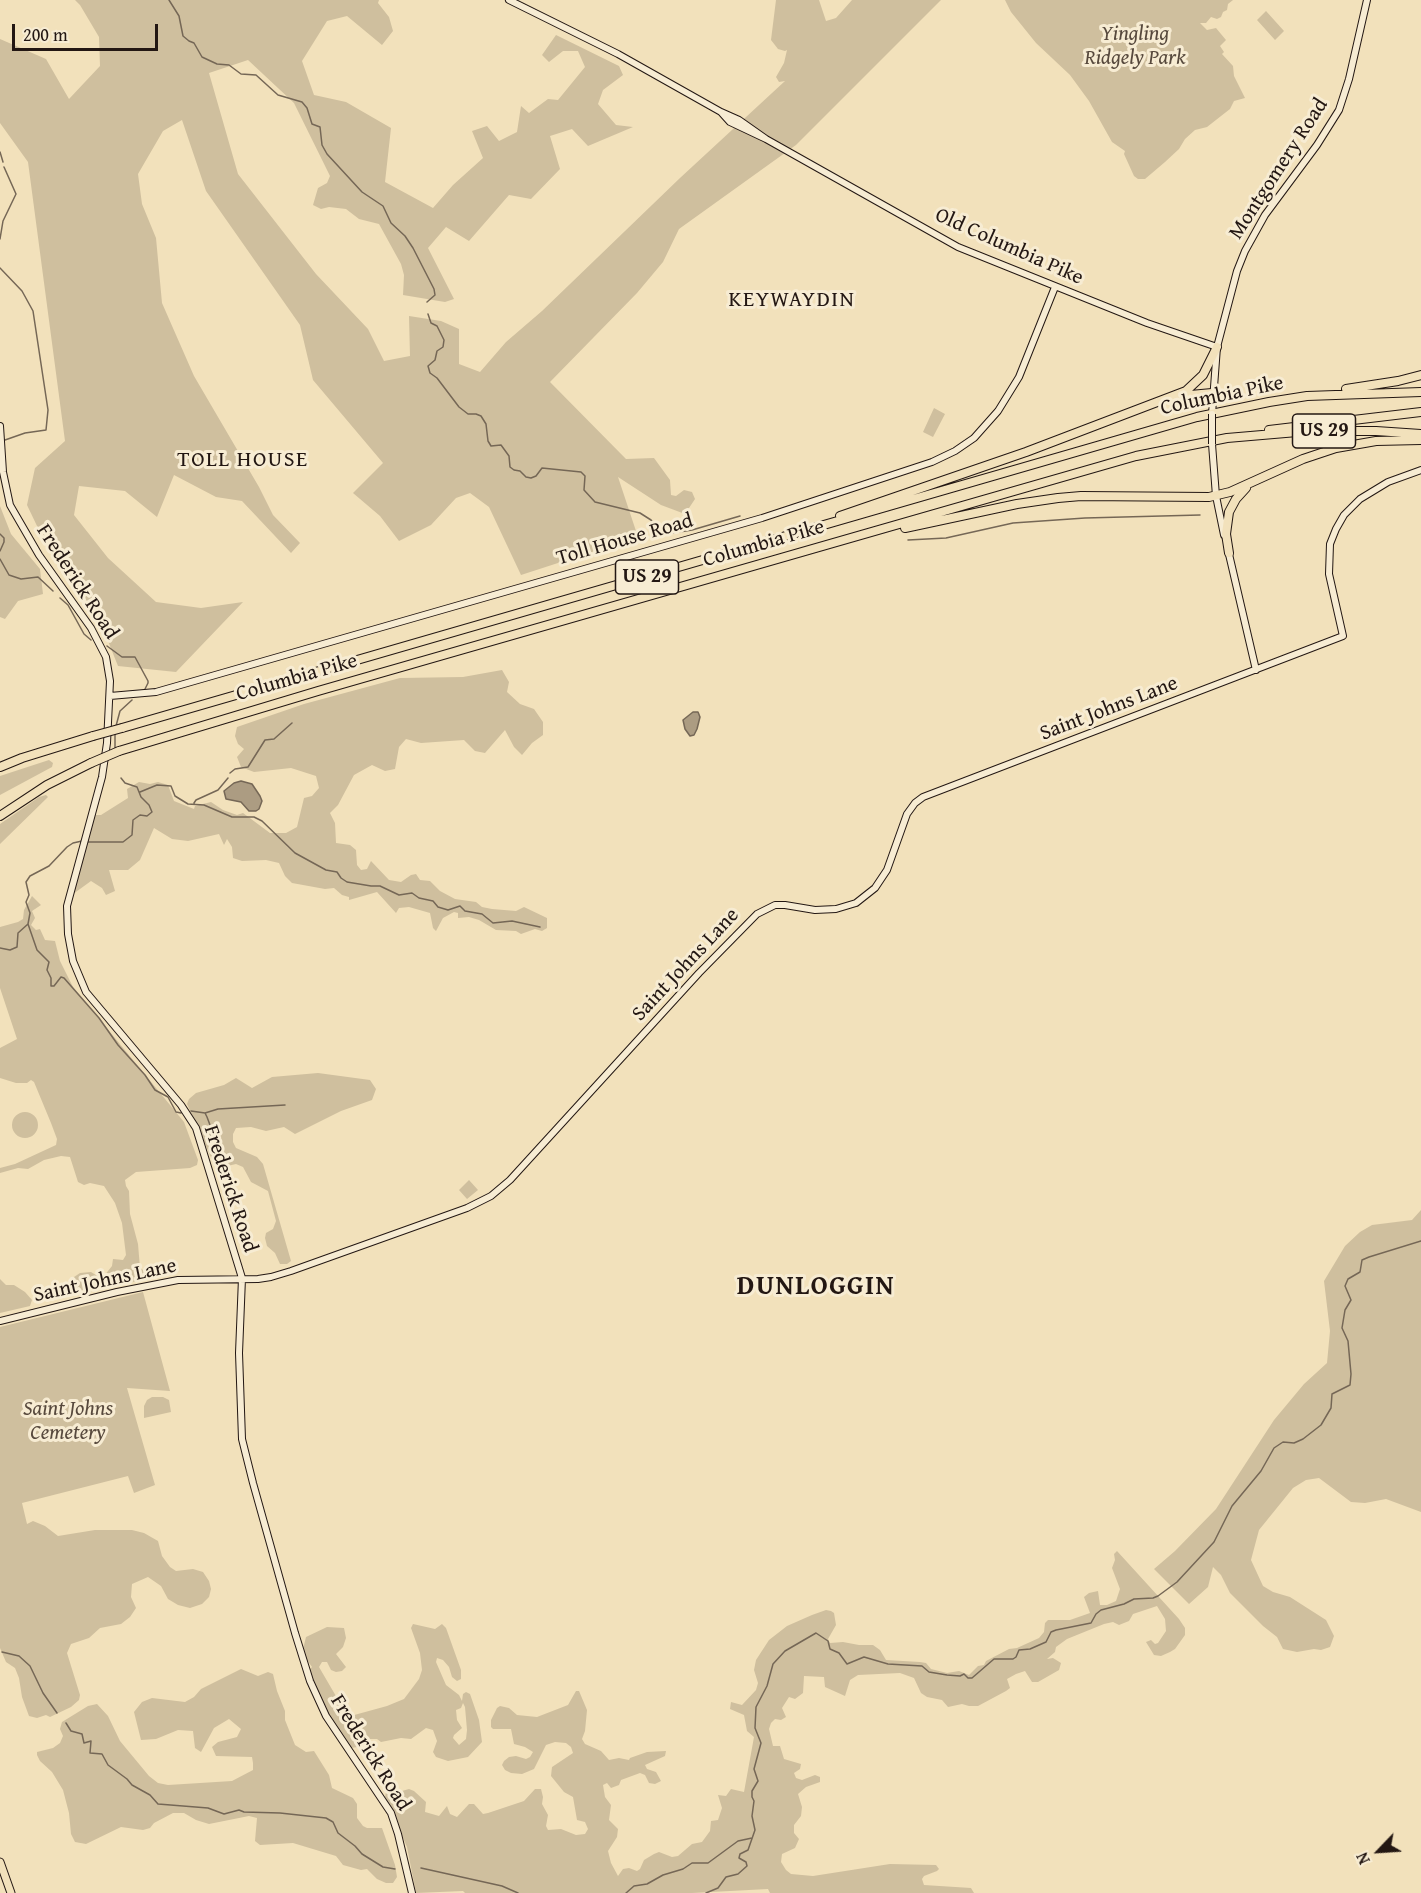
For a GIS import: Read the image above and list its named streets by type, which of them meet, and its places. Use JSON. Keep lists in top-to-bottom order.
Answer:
{
  "streets": {
    "highway": ["Columbia Pike", "US 29"],
    "street": [
      "Montgomery Road",
      "Old Columbia Pike",
      "Toll House Road",
      "Frederick Road",
      "Saint Johns Lane"
    ]
  },
  "crossings": [
    ["Montgomery Road", "Old Columbia Pike"],
    ["Old Columbia Pike", "Toll House Road"],
    ["Toll House Road", "Frederick Road"],
    ["Frederick Road", "Saint Johns Lane"]
  ],
  "districts": ["KEYWAYDIN", "TOLL HOUSE", "DUNLOGGIN"],
  "parks": ["Yingling Ridgely Park", "Saint Johns Cemetery"],
  "scale_bar": "200 m",
  "north": "bottom left"
}
